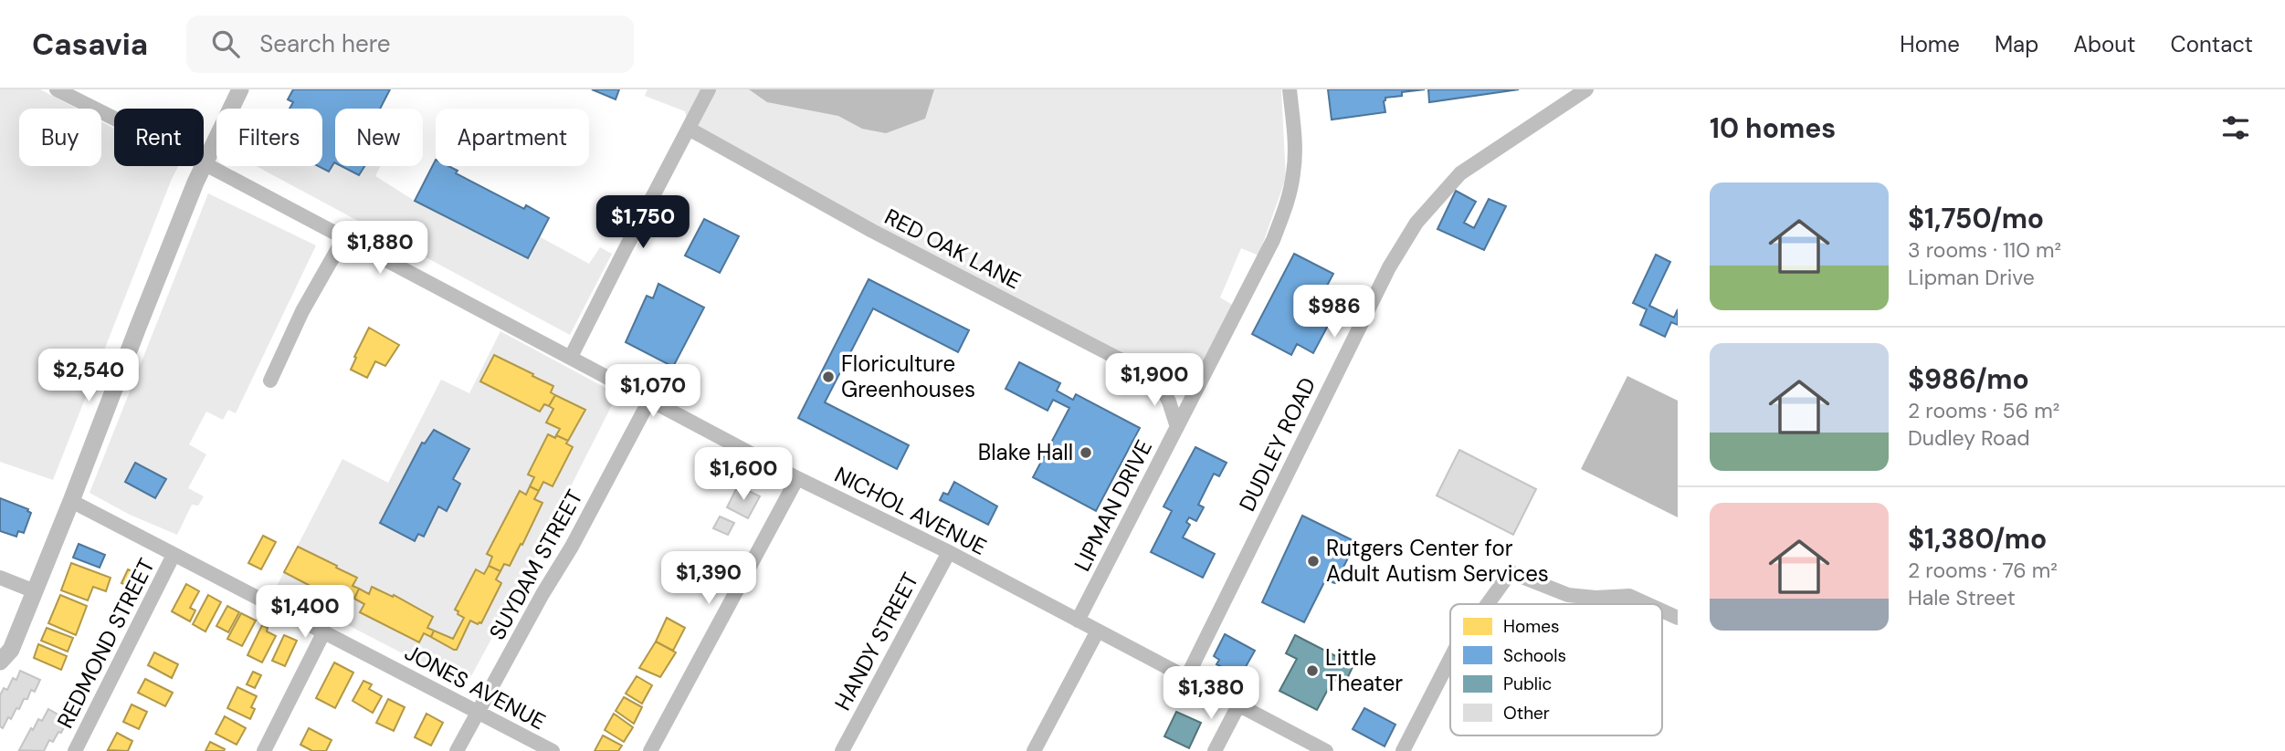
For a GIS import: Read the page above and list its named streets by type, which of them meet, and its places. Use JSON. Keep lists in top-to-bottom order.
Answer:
{
  "streets": {
    "street": [
      "RED OAK LANE",
      "DUDLEY ROAD",
      "LIPMAN DRIVE",
      "NICHOL AVENUE",
      "SUYDAM STREET",
      "HANDY STREET",
      "REDMOND STREET",
      "JONES AVENUE"
    ]
  },
  "crossings": [
    ["DUDLEY ROAD", "NICHOL AVENUE"],
    ["LIPMAN DRIVE", "NICHOL AVENUE"],
    ["NICHOL AVENUE", "SUYDAM STREET"],
    ["NICHOL AVENUE", "HANDY STREET"],
    ["SUYDAM STREET", "JONES AVENUE"],
    ["REDMOND STREET", "JONES AVENUE"]
  ],
  "places": [
    "Floriculture Greenhouses",
    "Blake Hall",
    "Rutgers Center for Adult Autism Services",
    "Little Theater"
  ],
  "legend": [
    "Homes",
    "Schools",
    "Public",
    "Other"
  ],
  "page": {
    "header": "Casavia",
    "search": "Search here",
    "nav": [
      "Home",
      "Map",
      "About",
      "Contact"
    ],
    "heading": "10 homes",
    "chip": [
      "Buy",
      "Rent",
      "Filters",
      "New",
      "Apartment"
    ],
    "list": [
      {
        "name": "$1,750/mo",
        "note": "3 rooms · 110 m² · Lipman Drive"
      },
      {
        "name": "$986/mo",
        "note": "2 rooms · 56 m² · Dudley Road"
      },
      {
        "name": "$1,380/mo",
        "note": "2 rooms · 76 m² · Hale Street"
      }
    ],
    "price": [
      "$1,750",
      "$1,880",
      "$986",
      "$2,540",
      "$1,900",
      "$1,070",
      "$1,600",
      "$1,390",
      "$1,400",
      "$1,380"
    ]
  }
}
